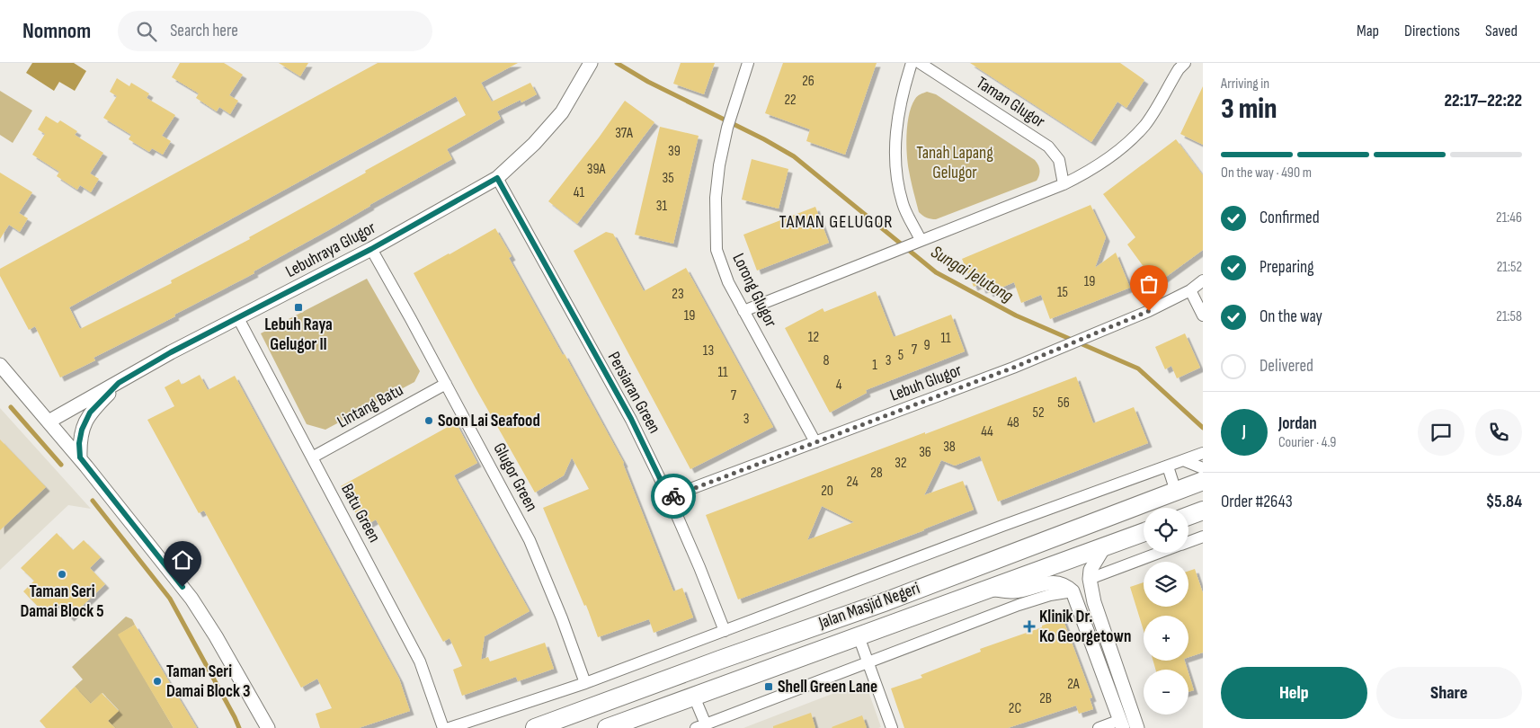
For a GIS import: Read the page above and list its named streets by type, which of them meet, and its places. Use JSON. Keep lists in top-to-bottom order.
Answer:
{
  "streets": {
    "highway": ["Jalan Masjid Negeri"],
    "street": [
      "Taman Glugor",
      "Lebuhraya Glugor",
      "Lorong Glugor",
      "Lebuh Glugor",
      "Persiaran Green",
      "Lintang Batu",
      "Glugor Green",
      "Batu Green"
    ]
  },
  "crossings": [
    ["Lebuhraya Glugor", "Persiaran Green"],
    ["Lebuhraya Glugor", "Glugor Green"],
    ["Lebuhraya Glugor", "Batu Green"],
    ["Lorong Glugor", "Lebuh Glugor"],
    ["Lebuh Glugor", "Persiaran Green"],
    ["Lintang Batu", "Glugor Green"],
    ["Lintang Batu", "Batu Green"]
  ],
  "districts": ["TAMAN GELUGOR"],
  "water": ["Sungai Jelutong"],
  "parks": ["Tanah Lapang Gelugor"],
  "places": {
    "transit": ["Lebuh Raya Gelugor II", "Shell Green Lane"],
    "other": ["Soon Lai Seafood", "Taman Seri Damai Block 5", "Taman Seri Damai Block 3"],
    "health": ["Klinik Dr. Ko Georgetown"]
  },
  "house_numbers": [
    "26",
    "22",
    "37A",
    "39",
    "39A",
    "35",
    "41",
    "31",
    "19",
    "15",
    "23",
    "19",
    "12",
    "11",
    "9",
    "7",
    "13",
    "5",
    "8",
    "3",
    "1",
    "11",
    "4",
    "7",
    "56",
    "52",
    "3",
    "48",
    "44",
    "38",
    "36",
    "32",
    "28",
    "24",
    "20",
    "2A",
    "2B",
    "2C"
  ],
  "page": {
    "header": "Nomnom",
    "search": "Search here",
    "nav": ["Map", "Directions", "Saved"],
    "heading": ["3 min", "Arriving in", "22:17–22:22"],
    "panel": [
      "Jordan",
      "Courier · 4.9",
      "Order #2643",
      "$5.84"
    ],
    "bar": "On the way · 490 m",
    "list": [
      ["Confirmed", "21:46"],
      ["Preparing", "21:52"],
      ["On the way", "21:58"],
      "Delivered"
    ],
    "round": "J",
    "map_buttons": ["+", "−"],
    "buttons": ["Help", "Share"]
  }
}
